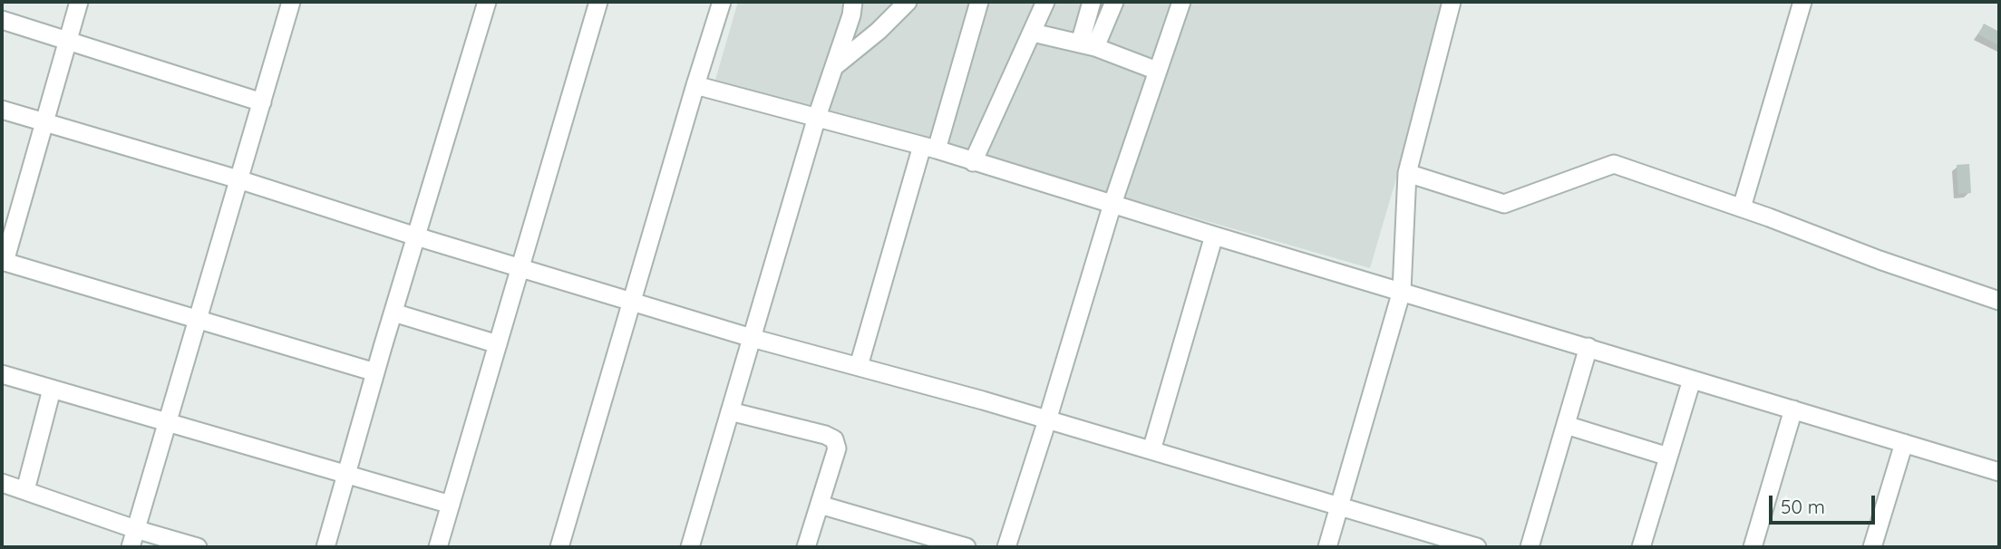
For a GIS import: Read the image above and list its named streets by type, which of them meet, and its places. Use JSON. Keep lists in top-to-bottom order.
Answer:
{
  "scale_bar": "50 m"
}
